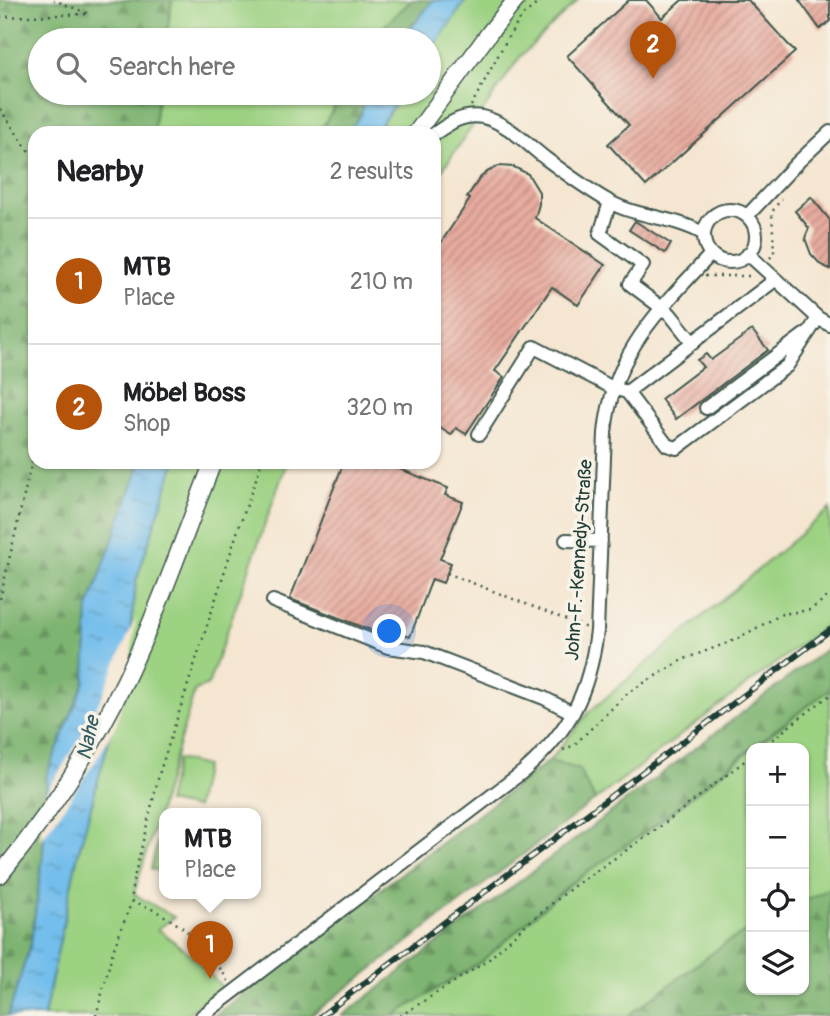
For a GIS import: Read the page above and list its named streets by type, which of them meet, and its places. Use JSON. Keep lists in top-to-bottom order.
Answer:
{
  "streets": {
    "street": ["John-F.-Kennedy-Straße"]
  },
  "water": ["Nahe"],
  "page": {
    "pins": ["2", "1"],
    "search": "Search here",
    "heading": ["Nearby", "2 results"],
    "list": [
      {
        "mark": "1",
        "name": "MTB",
        "note": "Place",
        "value": "210 m"
      },
      {
        "mark": "2",
        "name": "Möbel Boss",
        "note": "Shop",
        "value": "320 m"
      }
    ],
    "map_buttons": ["+", "−"],
    "popup": ["MTB", "Place"]
  }
}
